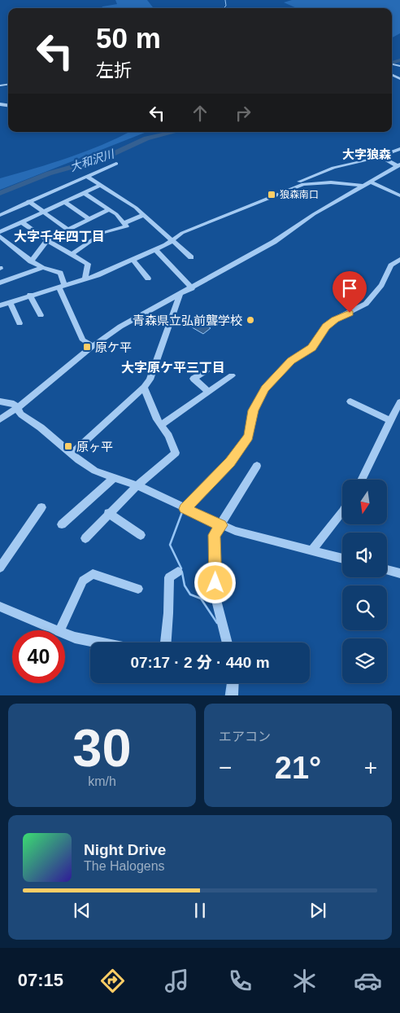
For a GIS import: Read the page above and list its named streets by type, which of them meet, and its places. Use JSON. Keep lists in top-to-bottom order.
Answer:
{
  "districts": ["大字狼森", "大字千年四丁目", "大字原ケ平三丁目"],
  "water": ["大和沢川"],
  "places": {
    "transit": ["狼森南口", "原ケ平", "原ヶ平"],
    "other": ["青森県立弘前聾学校"]
  },
  "north": "bottom",
  "page": {
    "turn": ["50 m", "左折"],
    "limit": "40",
    "trip": "07:17 · 2 分 · 440 m",
    "tile": [
      ["30", "km/h"],
      "エアコン"
    ],
    "heat": ["−", "21°", "+"],
    "song": ["Night Drive", "The Halogens"],
    "tabs": "07:15"
  }
}
